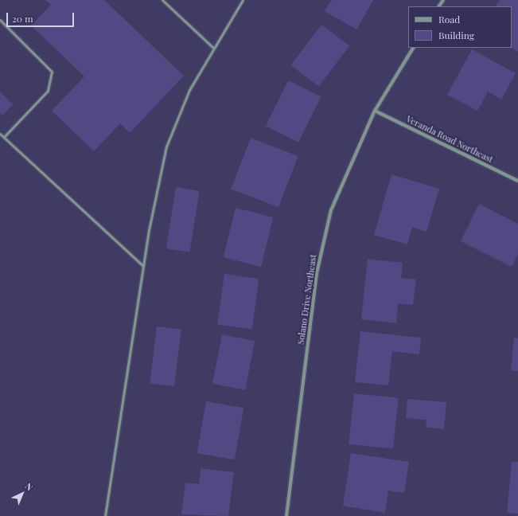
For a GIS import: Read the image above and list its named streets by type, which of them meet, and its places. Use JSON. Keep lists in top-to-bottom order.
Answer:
{
  "streets": {
    "street": ["Veranda Road Northeast", "Solano Drive Northeast"]
  },
  "crossings": [
    ["Veranda Road Northeast", "Solano Drive Northeast"]
  ],
  "legend": ["Road", "Building"],
  "scale_bar": "20 m",
  "north": "top right"
}
